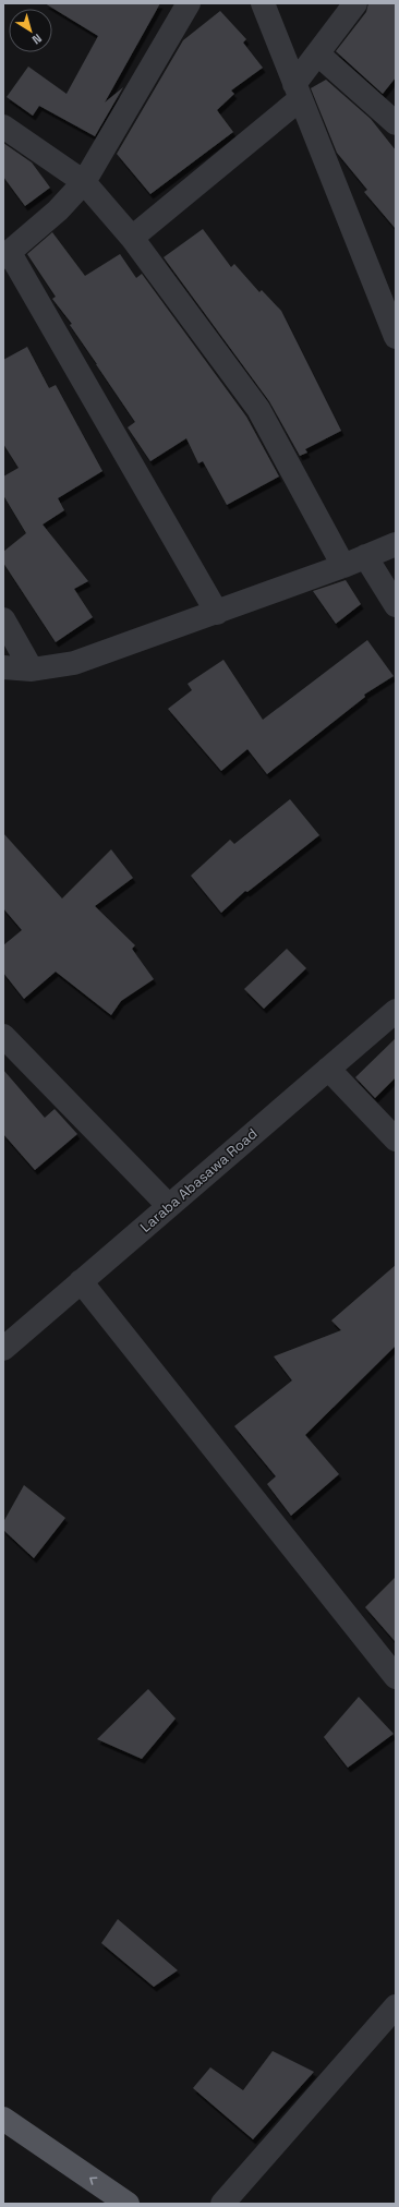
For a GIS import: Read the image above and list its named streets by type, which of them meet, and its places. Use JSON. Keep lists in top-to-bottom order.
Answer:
{
  "streets": {
    "street": ["Laraba Abasawa Road"]
  },
  "north": "bottom right"
}
